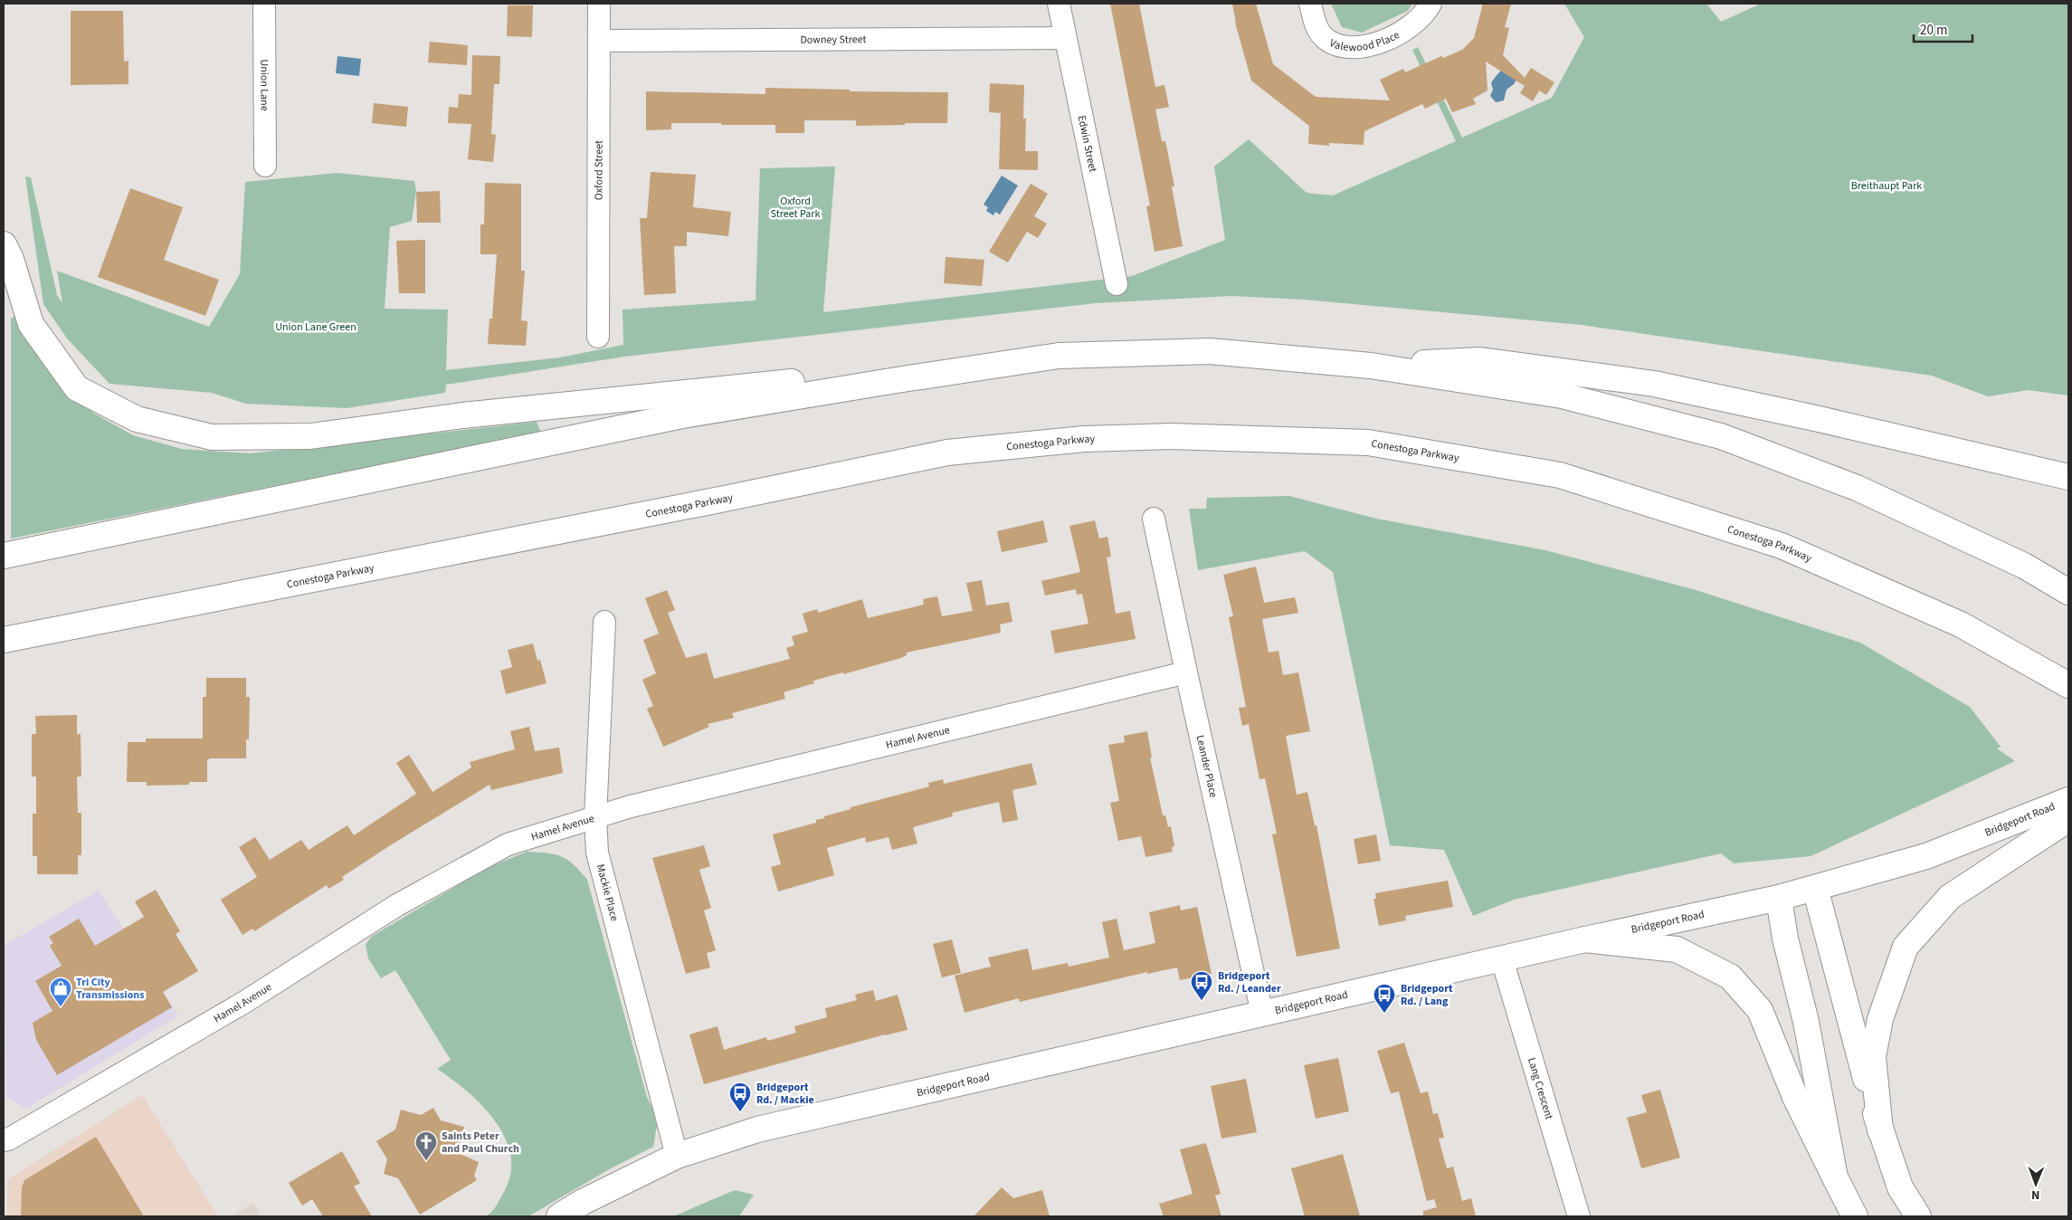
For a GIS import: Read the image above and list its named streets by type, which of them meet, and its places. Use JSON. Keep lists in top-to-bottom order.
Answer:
{
  "streets": {
    "main road": ["Conestoga Parkway", "Bridgeport Road"],
    "street": [
      "Valewood Place",
      "Downey Street",
      "Union Lane",
      "Edwin Street",
      "Oxford Street",
      "Hamel Avenue",
      "Leander Place",
      "Mackie Place",
      "Lang Crescent"
    ]
  },
  "crossings": [
    ["Downey Street", "Edwin Street"],
    ["Downey Street", "Oxford Street"],
    ["Hamel Avenue", "Leander Place"],
    ["Hamel Avenue", "Mackie Place"],
    ["Leander Place", "Bridgeport Road"],
    ["Bridgeport Road", "Mackie Place"],
    ["Bridgeport Road", "Lang Crescent"]
  ],
  "parks": ["Breithaupt Park", "Oxford Street Park", "Union Lane Green"],
  "places": {
    "bus stop": ["Bridgeport Rd. / Leander", "Bridgeport Rd. / Lang", "Bridgeport Rd. / Mackie"],
    "shop": ["Tri City Transmissions"],
    "church": ["Saints Peter and Paul Church"]
  },
  "scale_bar": "20 m",
  "north": "bottom"
}
